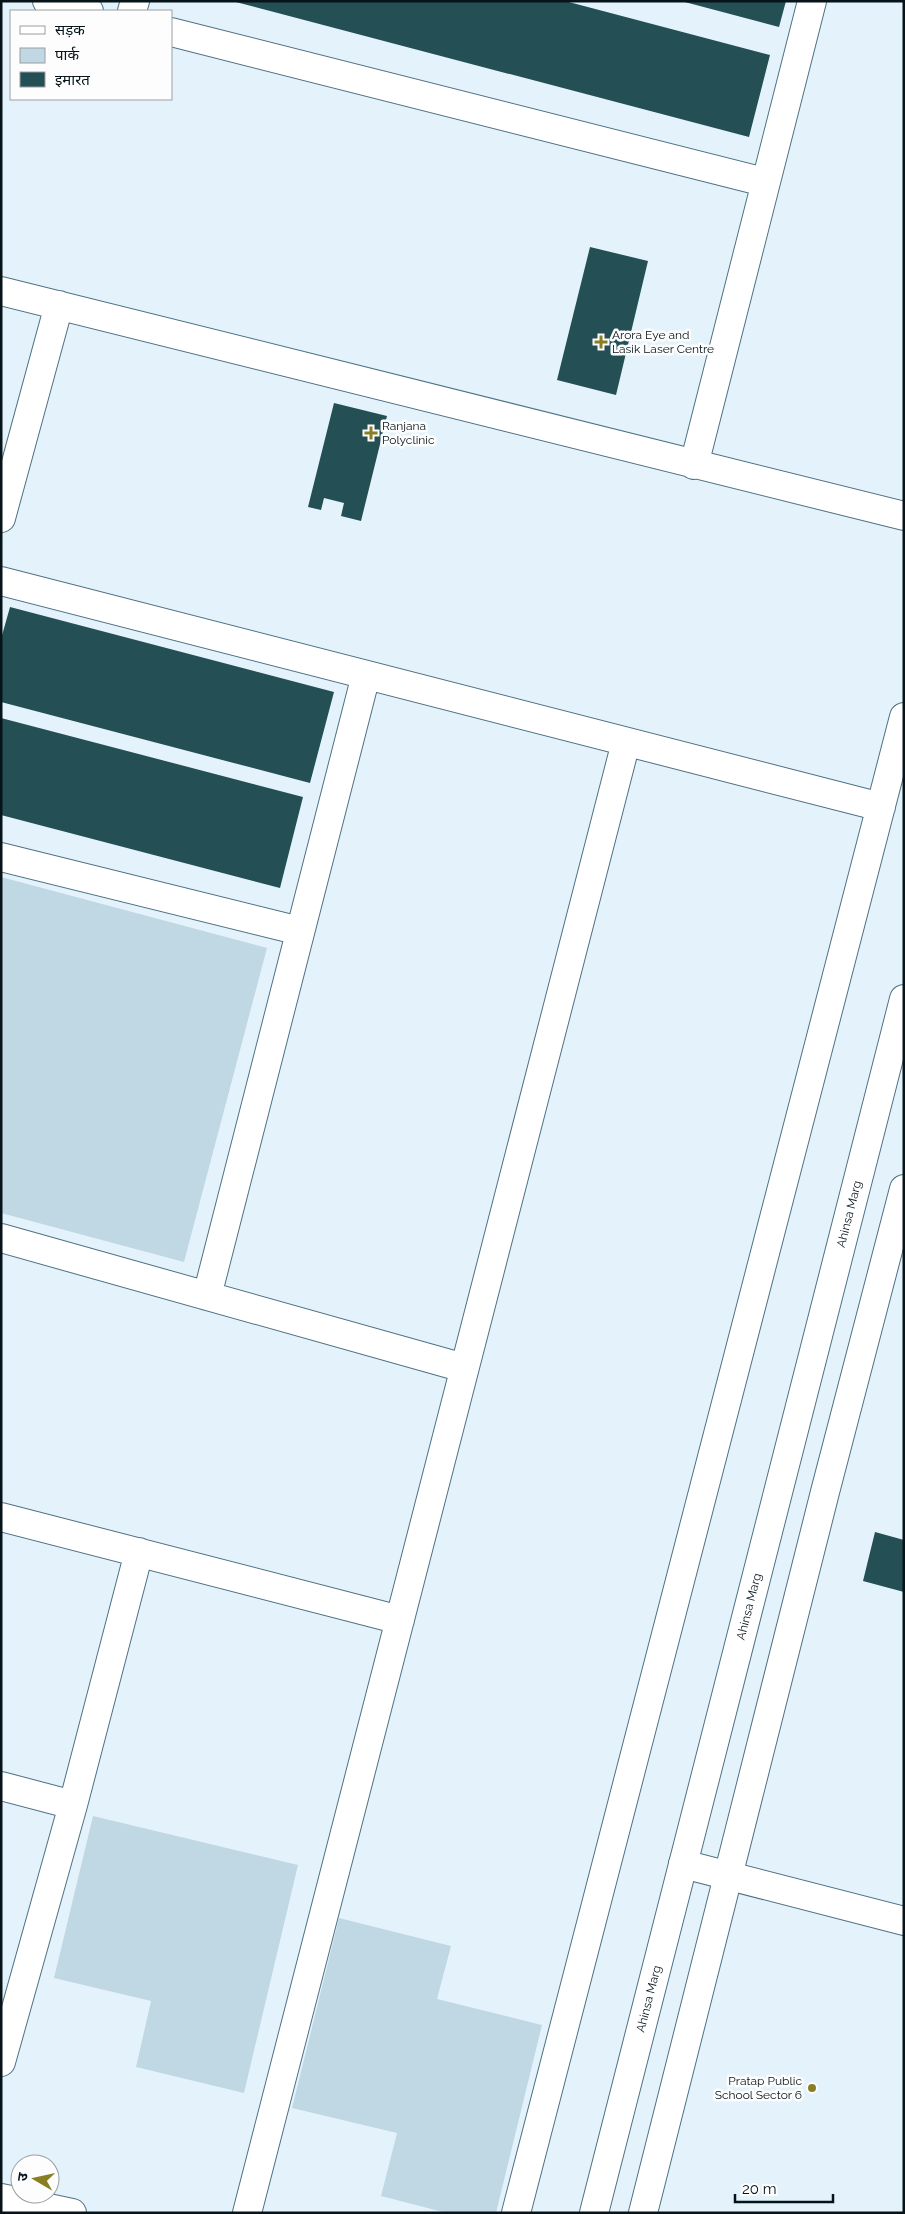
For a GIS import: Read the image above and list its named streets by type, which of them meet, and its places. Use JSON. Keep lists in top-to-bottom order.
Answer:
{
  "streets": {
    "street": ["Ahinsa Marg"]
  },
  "places": {
    "health": ["Arora Eye and Lasik Laser Centre", "Ranjana Polyclinic"],
    "other": ["Pratap Public School Sector 6"]
  },
  "legend": ["सड़क", "पार्क", "इमारत"],
  "scale_bar": "20 m",
  "north": "left"
}
